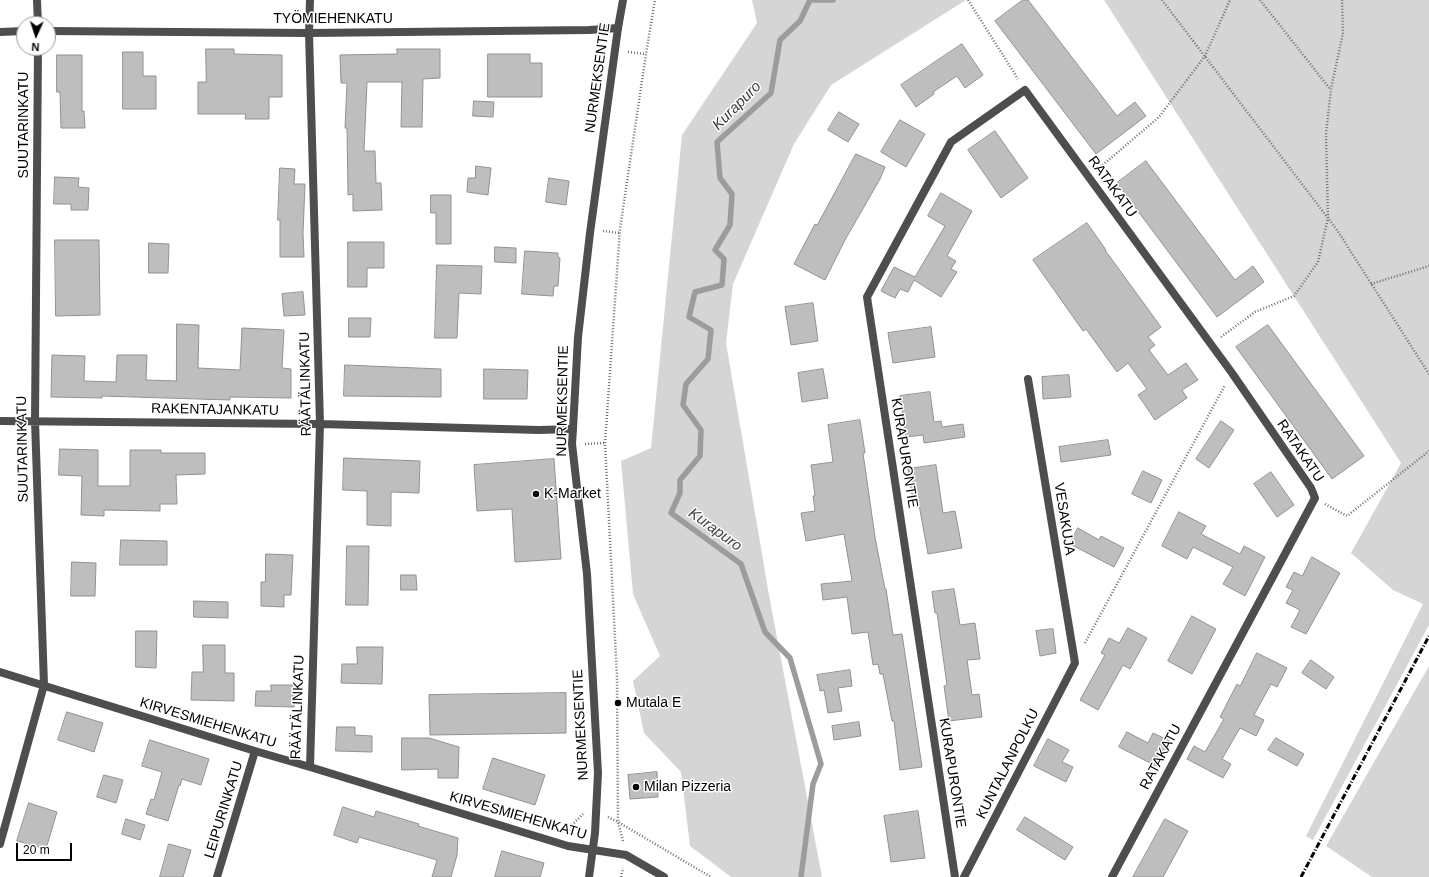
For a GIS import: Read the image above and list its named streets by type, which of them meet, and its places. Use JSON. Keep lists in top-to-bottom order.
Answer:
{
  "streets": {
    "street": [
      "TYÖMIEHENKATU",
      "NURMEKSENTIE",
      "SUUTARINKATU",
      "RATAKATU",
      "RÄÄTÄLINKATU",
      "RAKENTAJANKATU",
      "KURAPURONTIE",
      "VESAKUJA",
      "KIRVESMIEHENKATU",
      "KUNTALANPOLKU",
      "LEIPURINKATU"
    ]
  },
  "crossings": [
    ["TYÖMIEHENKATU", "NURMEKSENTIE"],
    ["TYÖMIEHENKATU", "RÄÄTÄLINKATU"],
    ["NURMEKSENTIE", "RAKENTAJANKATU"],
    ["NURMEKSENTIE", "KIRVESMIEHENKATU"],
    ["SUUTARINKATU", "RAKENTAJANKATU"],
    ["SUUTARINKATU", "KIRVESMIEHENKATU"],
    ["RATAKATU", "KURAPURONTIE"],
    ["RÄÄTÄLINKATU", "RAKENTAJANKATU"],
    ["RÄÄTÄLINKATU", "KIRVESMIEHENKATU"],
    ["VESAKUJA", "KUNTALANPOLKU"],
    ["KIRVESMIEHENKATU", "LEIPURINKATU"]
  ],
  "water": ["Kurapuro"],
  "places": ["K-Market", "Mutala E", "Milan Pizzeria"],
  "scale_bar": "20 m",
  "north": "bottom"
}
